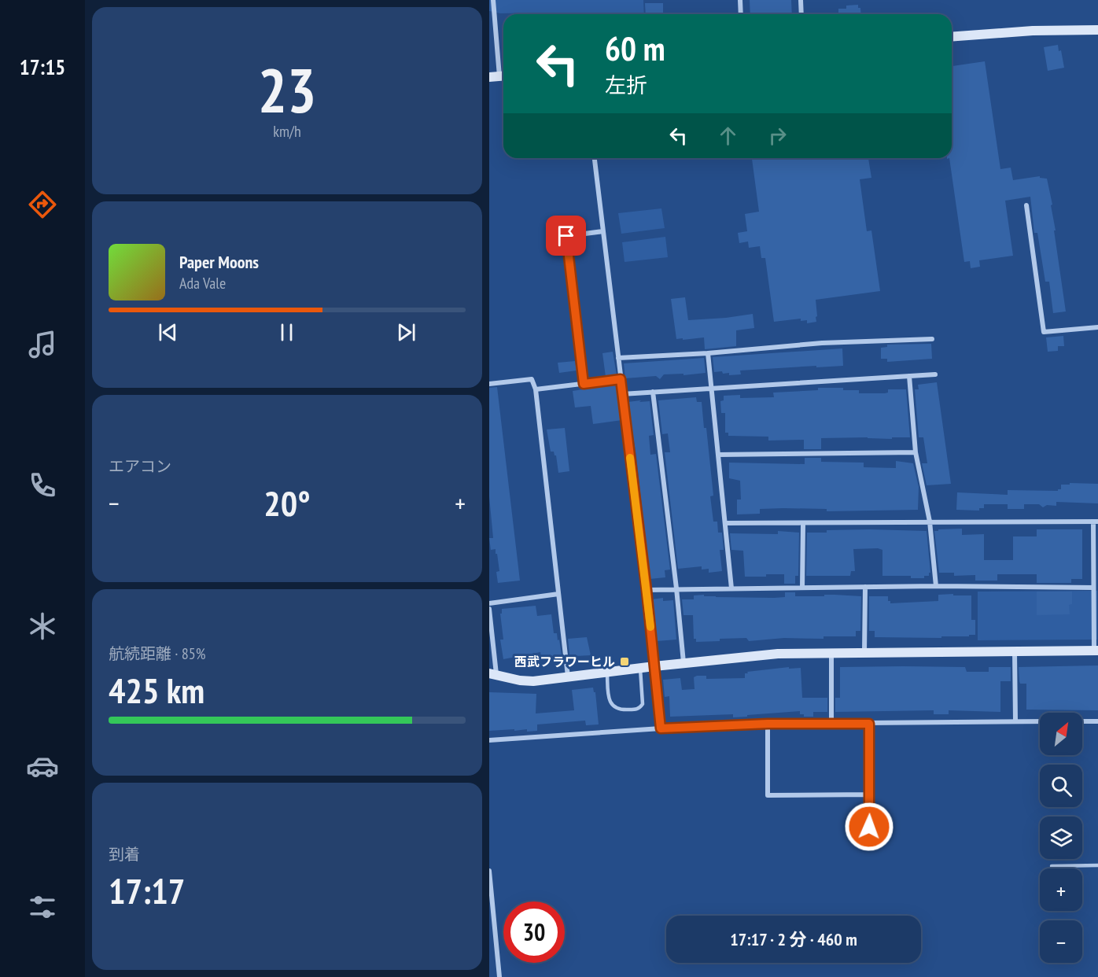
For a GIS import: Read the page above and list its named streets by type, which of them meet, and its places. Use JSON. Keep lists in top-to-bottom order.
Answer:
{
  "places": {
    "transit": ["西武フラワーヒル"]
  },
  "north": "top right",
  "page": {
    "tabs": "17:15",
    "tile": [
      ["23", "km/h"],
      "エアコン",
      ["航続距離 · 85%", "425 km"],
      ["到着", "17:17"]
    ],
    "turn": ["60 m", "左折"],
    "song": ["Paper Moons", "Ada Vale"],
    "heat": ["−", "20°", "+"],
    "map_buttons": ["+", "−"],
    "limit": "30",
    "trip": "17:17 · 2 分 · 460 m"
  }
}
